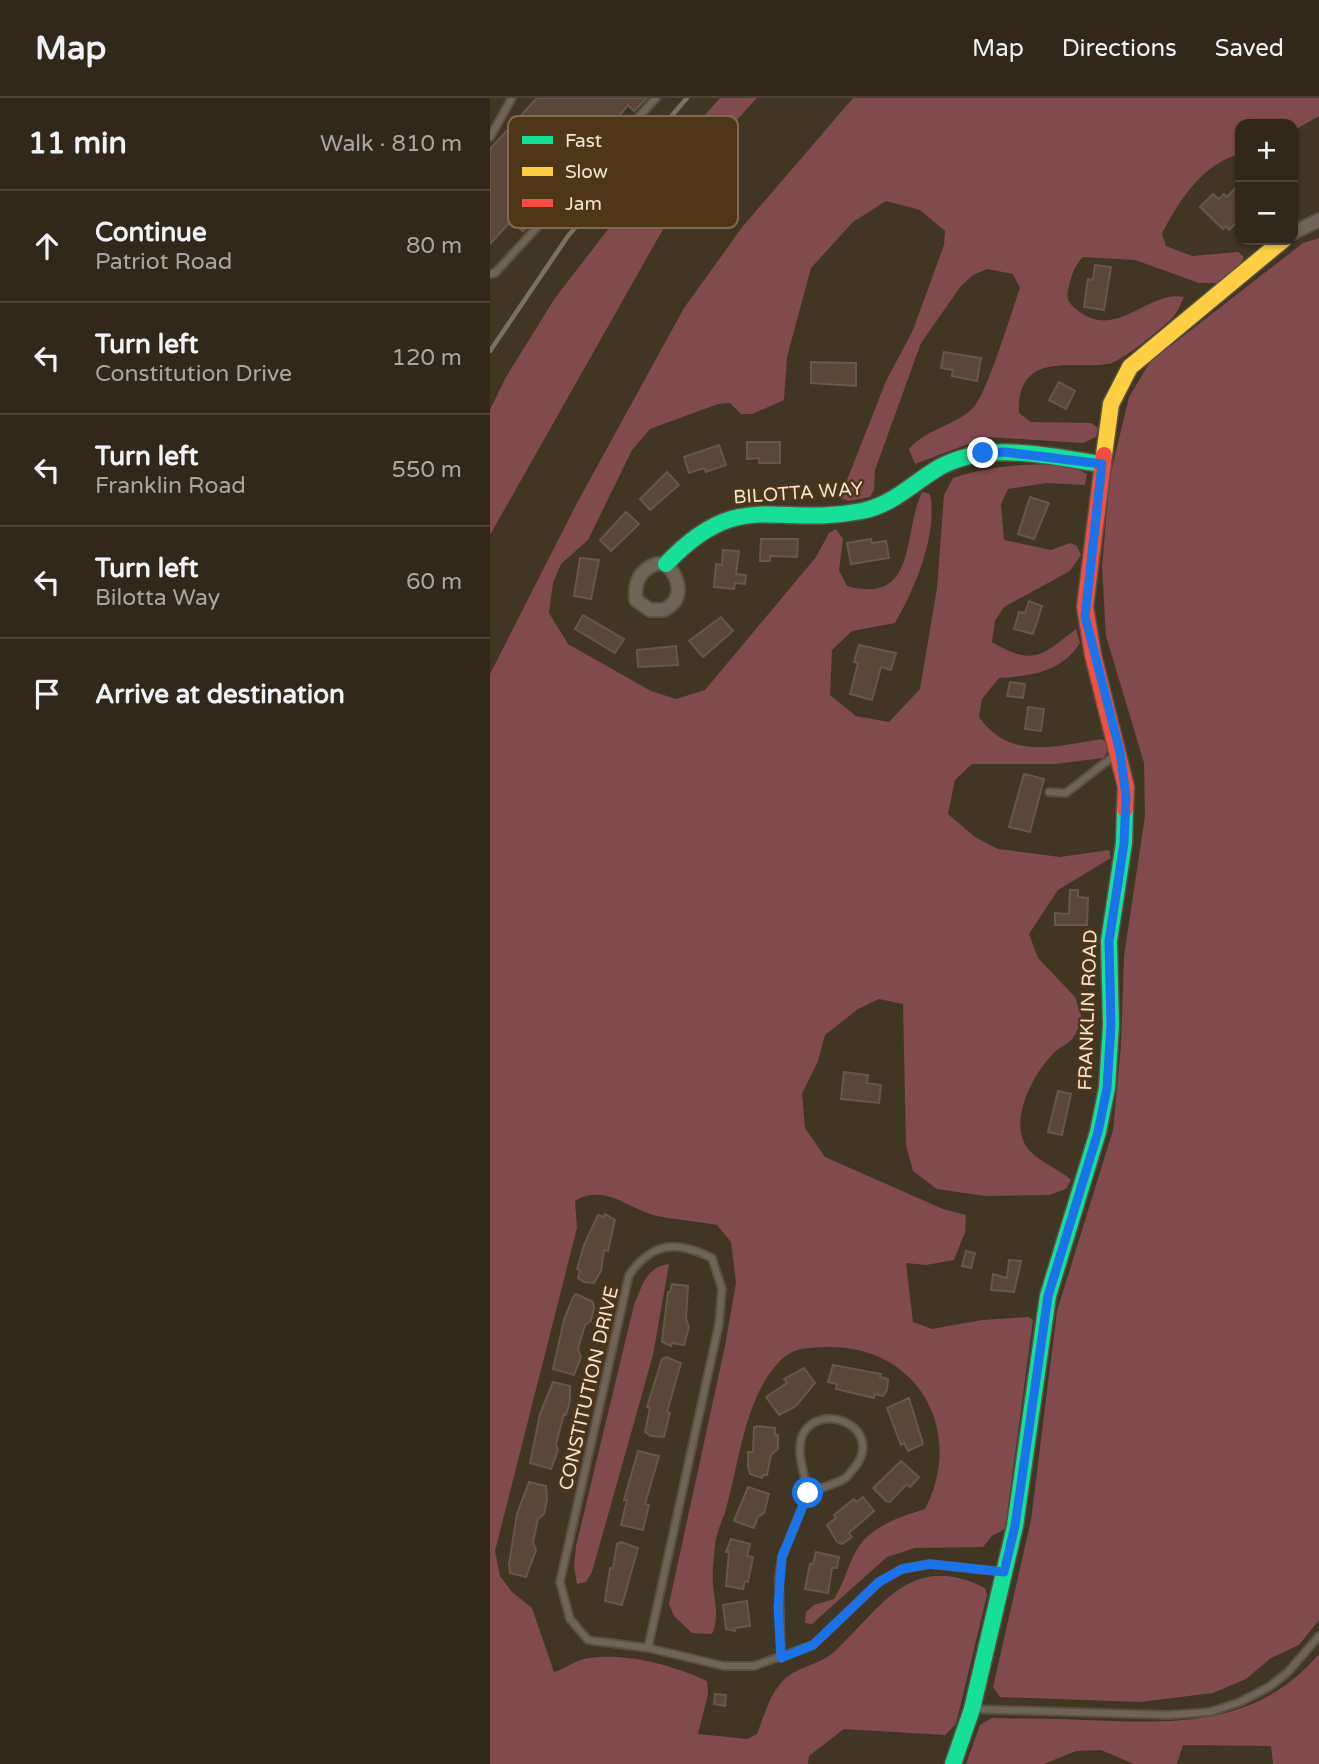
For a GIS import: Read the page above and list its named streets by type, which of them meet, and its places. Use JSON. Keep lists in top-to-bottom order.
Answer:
{
  "streets": {
    "street": ["BILOTTA WAY", "FRANKLIN ROAD"],
    "lane": ["CONSTITUTION DRIVE"]
  },
  "crossings": [
    ["BILOTTA WAY", "FRANKLIN ROAD"],
    ["FRANKLIN ROAD", "CONSTITUTION DRIVE"]
  ],
  "legend": ["Fast", "Slow", "Jam"],
  "page": {
    "header": "Map",
    "nav": ["Map", "Directions", "Saved"],
    "heading": ["11 min", "Walk · 810 m"],
    "map_buttons": ["+", "−"],
    "list": [
      ["Continue", "Patriot Road", "80 m"],
      ["Turn left", "Constitution Drive", "120 m"],
      ["Turn left", "Franklin Road", "550 m"],
      ["Turn left", "Bilotta Way", "60 m"],
      "Arrive at destination"
    ]
  }
}
